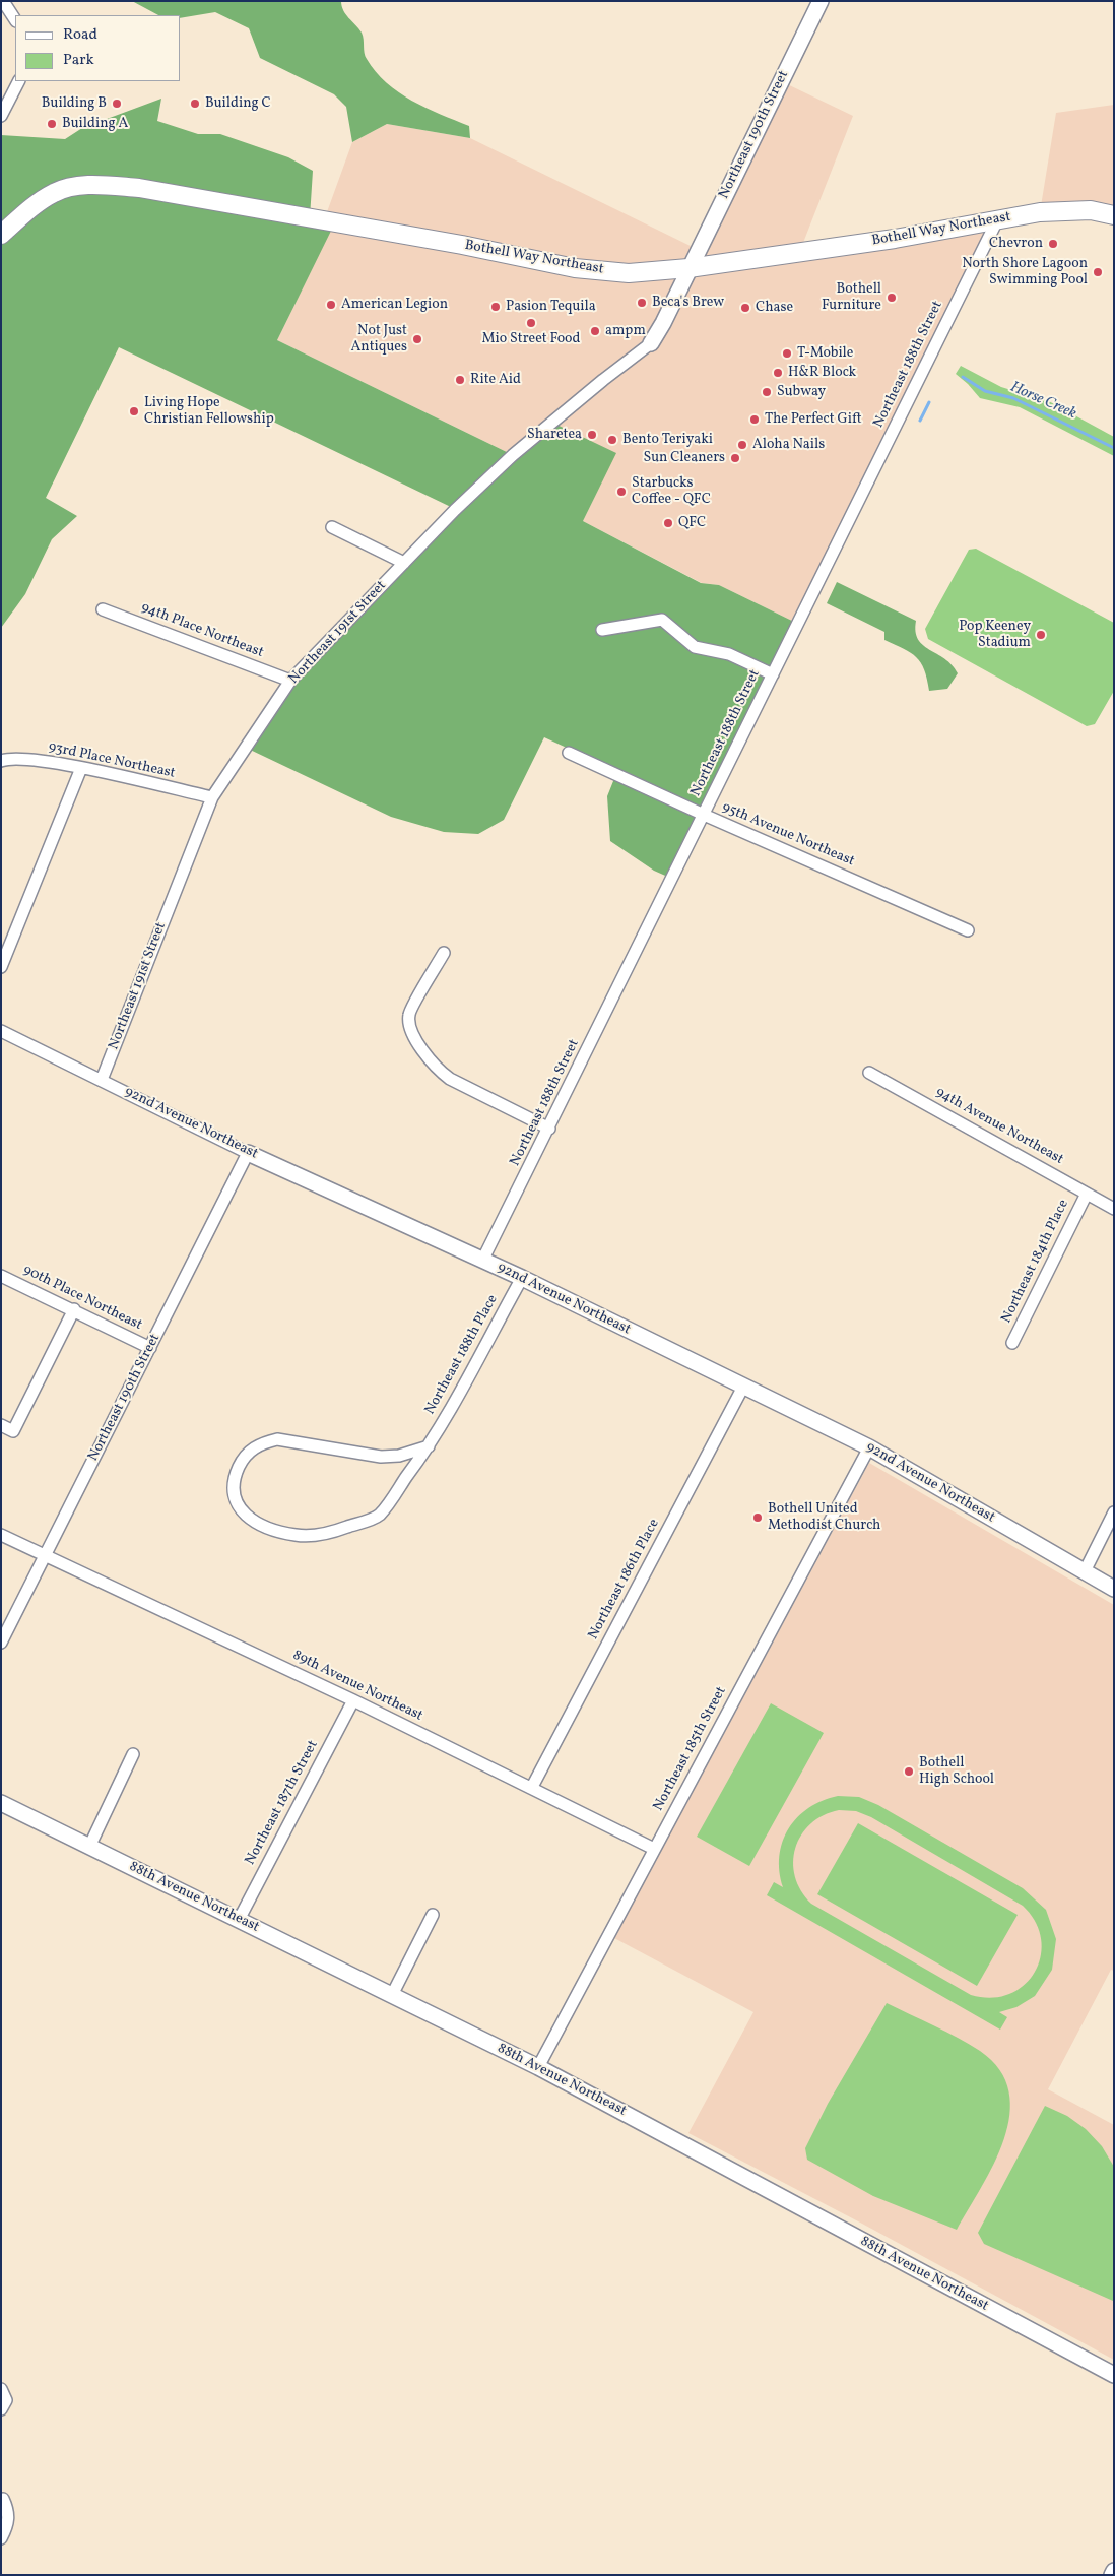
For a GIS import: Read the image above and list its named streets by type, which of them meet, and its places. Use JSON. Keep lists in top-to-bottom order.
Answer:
{
  "streets": {
    "main road": ["Bothell Way Northeast"],
    "street": [
      "Northeast 190th Street",
      "Northeast 188th Street",
      "94th Place Northeast",
      "Northeast 191st Street",
      "93rd Place Northeast",
      "95th Avenue Northeast",
      "92nd Avenue Northeast",
      "94th Avenue Northeast",
      "Northeast 184th Place",
      "90th Place Northeast",
      "Northeast 188th Place",
      "Northeast 186th Place",
      "89th Avenue Northeast",
      "Northeast 185th Street",
      "Northeast 187th Street",
      "88th Avenue Northeast"
    ]
  },
  "crossings": [
    ["Northeast 190th Street", "Bothell Way Northeast"],
    ["Northeast 190th Street", "Northeast 191st Street"],
    ["Northeast 190th Street", "92nd Avenue Northeast"],
    ["Northeast 190th Street", "90th Place Northeast"],
    ["Northeast 190th Street", "89th Avenue Northeast"],
    ["Bothell Way Northeast", "Northeast 188th Street"],
    ["Bothell Way Northeast", "Northeast 191st Street"],
    ["Northeast 188th Street", "95th Avenue Northeast"],
    ["Northeast 188th Street", "92nd Avenue Northeast"],
    ["94th Place Northeast", "Northeast 191st Street"],
    ["Northeast 191st Street", "93rd Place Northeast"],
    ["Northeast 191st Street", "92nd Avenue Northeast"],
    ["92nd Avenue Northeast", "Northeast 188th Place"],
    ["92nd Avenue Northeast", "Northeast 186th Place"],
    ["92nd Avenue Northeast", "Northeast 185th Street"],
    ["94th Avenue Northeast", "Northeast 184th Place"],
    ["Northeast 186th Place", "89th Avenue Northeast"],
    ["89th Avenue Northeast", "Northeast 185th Street"],
    ["89th Avenue Northeast", "Northeast 187th Street"],
    ["Northeast 185th Street", "88th Avenue Northeast"],
    ["Northeast 187th Street", "88th Avenue Northeast"]
  ],
  "water": ["Horse Creek"],
  "places": [
    "Building B",
    "Building C",
    "Building A",
    "Chevron",
    "North Shore Lagoon Swimming Pool",
    "Bothell Furniture",
    "Beca's Brew",
    "American Legion",
    "Pasion Tequila",
    "Chase",
    "Mio Street Food",
    "ampm",
    "Not Just Antiques",
    "T-Mobile",
    "H&R Block",
    "Rite Aid",
    "Subway",
    "Living Hope Christian Fellowship",
    "The Perfect Gift",
    "Sharetea",
    "Bento Teriyaki",
    "Aloha Nails",
    "Sun Cleaners",
    "Starbucks Coffee - QFC",
    "QFC",
    "Pop Keeney Stadium",
    "Bothell United Methodist Church",
    "Bothell High School"
  ],
  "legend": ["Road", "Park"]
}
